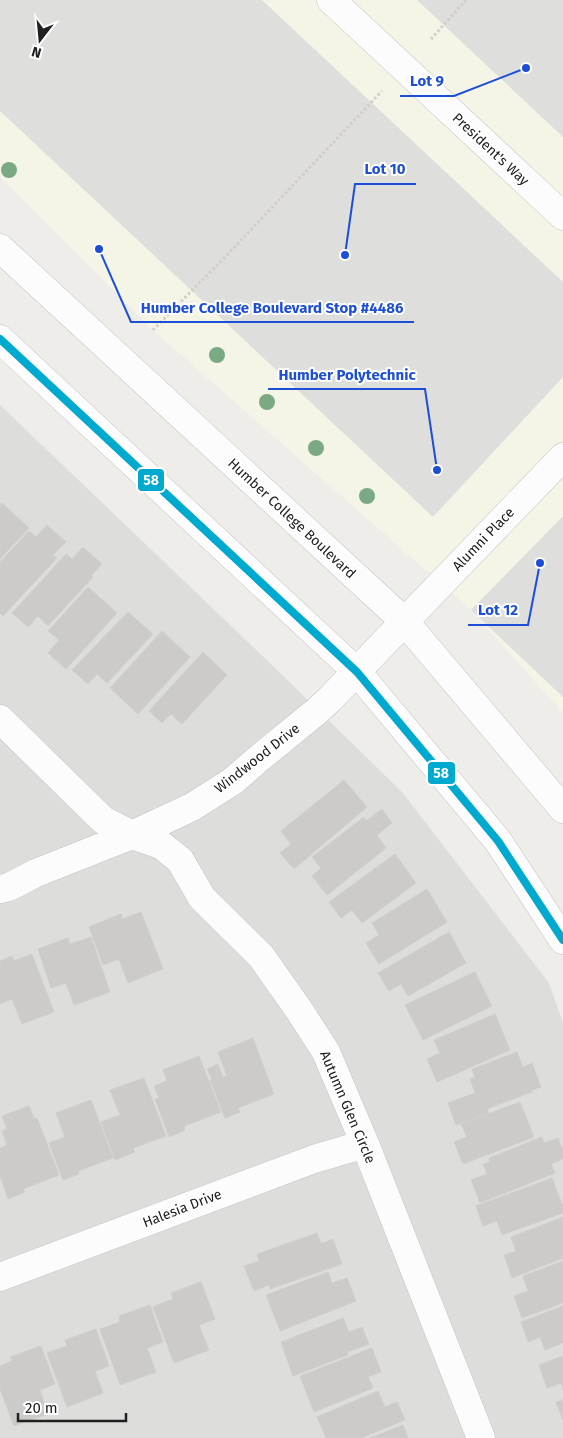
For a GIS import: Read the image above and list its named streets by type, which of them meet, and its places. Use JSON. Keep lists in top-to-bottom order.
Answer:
{
  "streets": {
    "street": [
      "President's Way",
      "Humber College Boulevard",
      "Alumni Place",
      "Windwood Drive",
      "Autumn Glen Circle",
      "Halesia Drive"
    ]
  },
  "crossings": [
    ["Humber College Boulevard", "Alumni Place"],
    ["Humber College Boulevard", "Windwood Drive"],
    ["Alumni Place", "Windwood Drive"],
    ["Windwood Drive", "Autumn Glen Circle"],
    ["Autumn Glen Circle", "Halesia Drive"]
  ],
  "places": [
    "Lot 9",
    "Humber College Boulevard Stop #4486",
    "Lot 10",
    "Humber Polytechnic",
    "Lot 12"
  ],
  "lines": ["transit line 58"],
  "scale_bar": "20 m",
  "north": "bottom"
}
